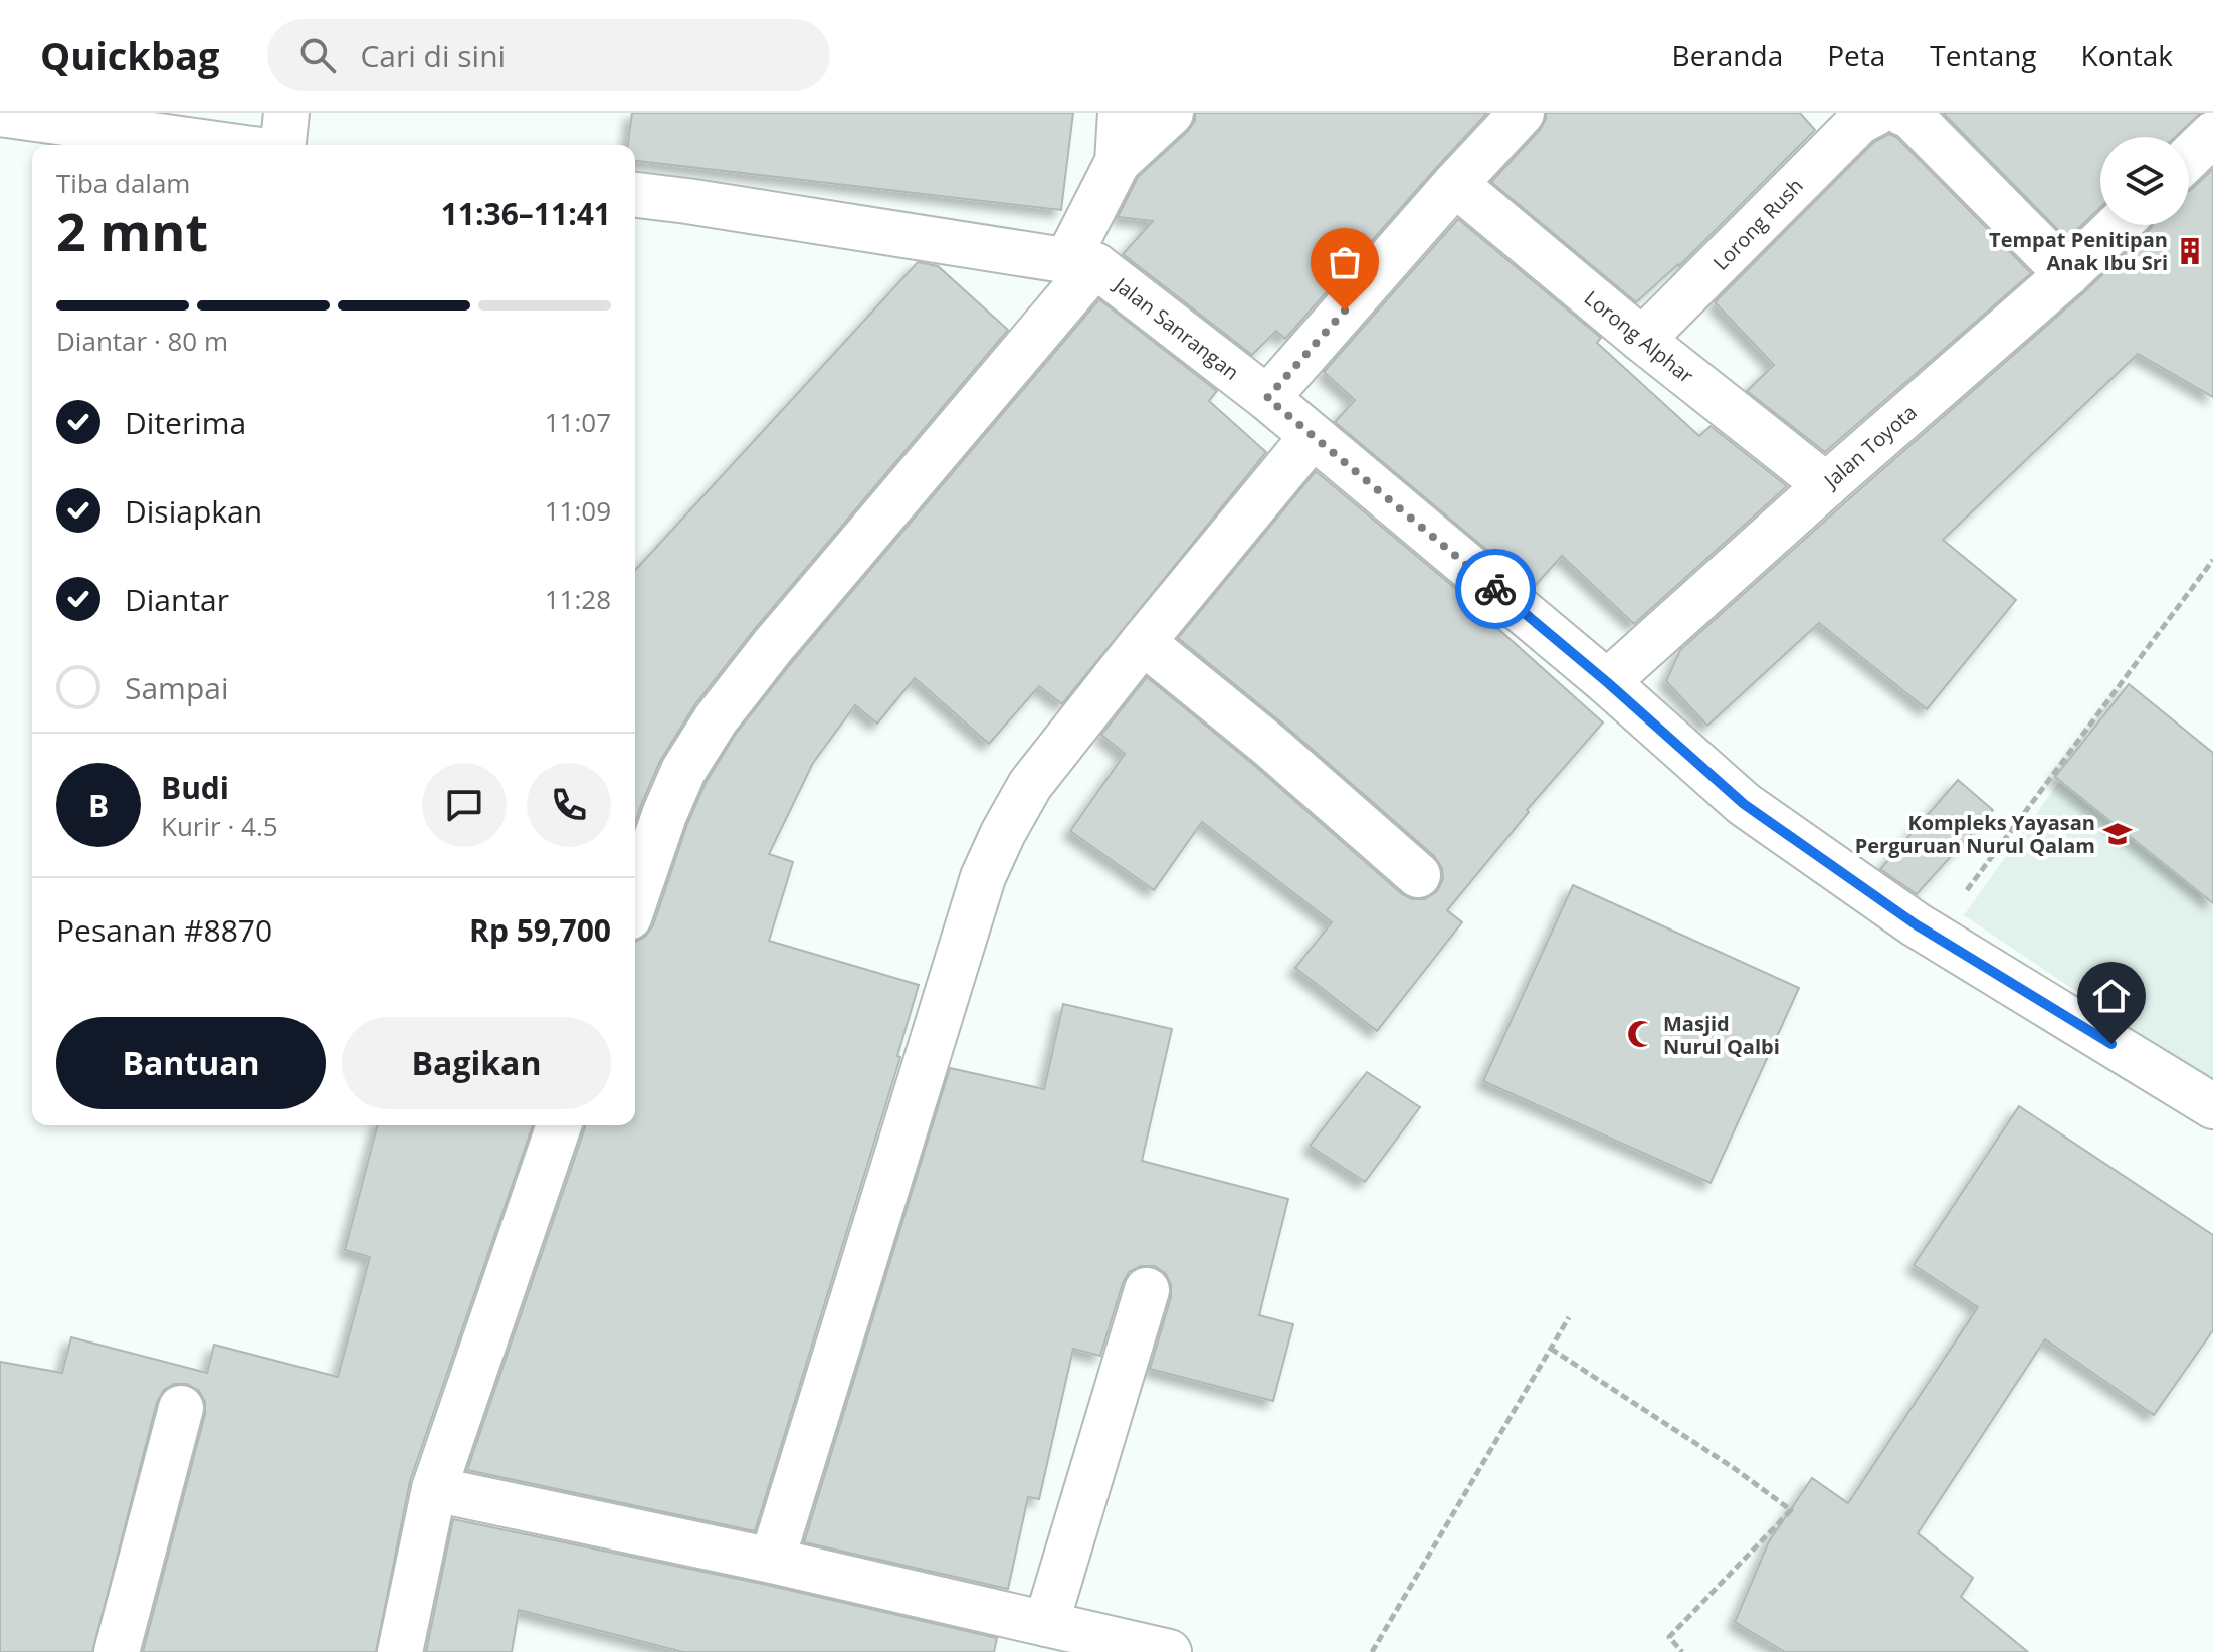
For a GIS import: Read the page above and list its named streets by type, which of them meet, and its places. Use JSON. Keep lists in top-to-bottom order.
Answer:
{
  "streets": {
    "street": [
      "Lorong Rush",
      "Jalan Sanrangan",
      "Lorong Alphar",
      "Jalan Toyota"
    ]
  },
  "crossings": [
    ["Lorong Rush", "Lorong Alphar"],
    ["Jalan Sanrangan", "Jalan Toyota"],
    ["Lorong Alphar", "Jalan Toyota"]
  ],
  "places": {
    "building": ["Tempat Penitipan Anak Ibu Sri"],
    "school or university": ["Kompleks Yayasan Perguruan Nurul Qalam"],
    "mosque": ["Masjid Nurul Qalbi"]
  },
  "page": {
    "header": "Quickbag",
    "search": "Cari di sini",
    "nav": [
      "Beranda",
      "Peta",
      "Tentang",
      "Kontak"
    ],
    "heading": ["2 mnt", "Tiba dalam", "11:36–11:41"],
    "panel": [
      "Budi",
      "Kurir · 4.5",
      "Pesanan #8870",
      "Rp 59,700"
    ],
    "bar": "Diantar · 80 m",
    "list": [
      ["Diterima", "11:07"],
      ["Disiapkan", "11:09"],
      ["Diantar", "11:28"],
      "Sampai"
    ],
    "round": "B",
    "buttons": ["Bantuan", "Bagikan"]
  }
}
